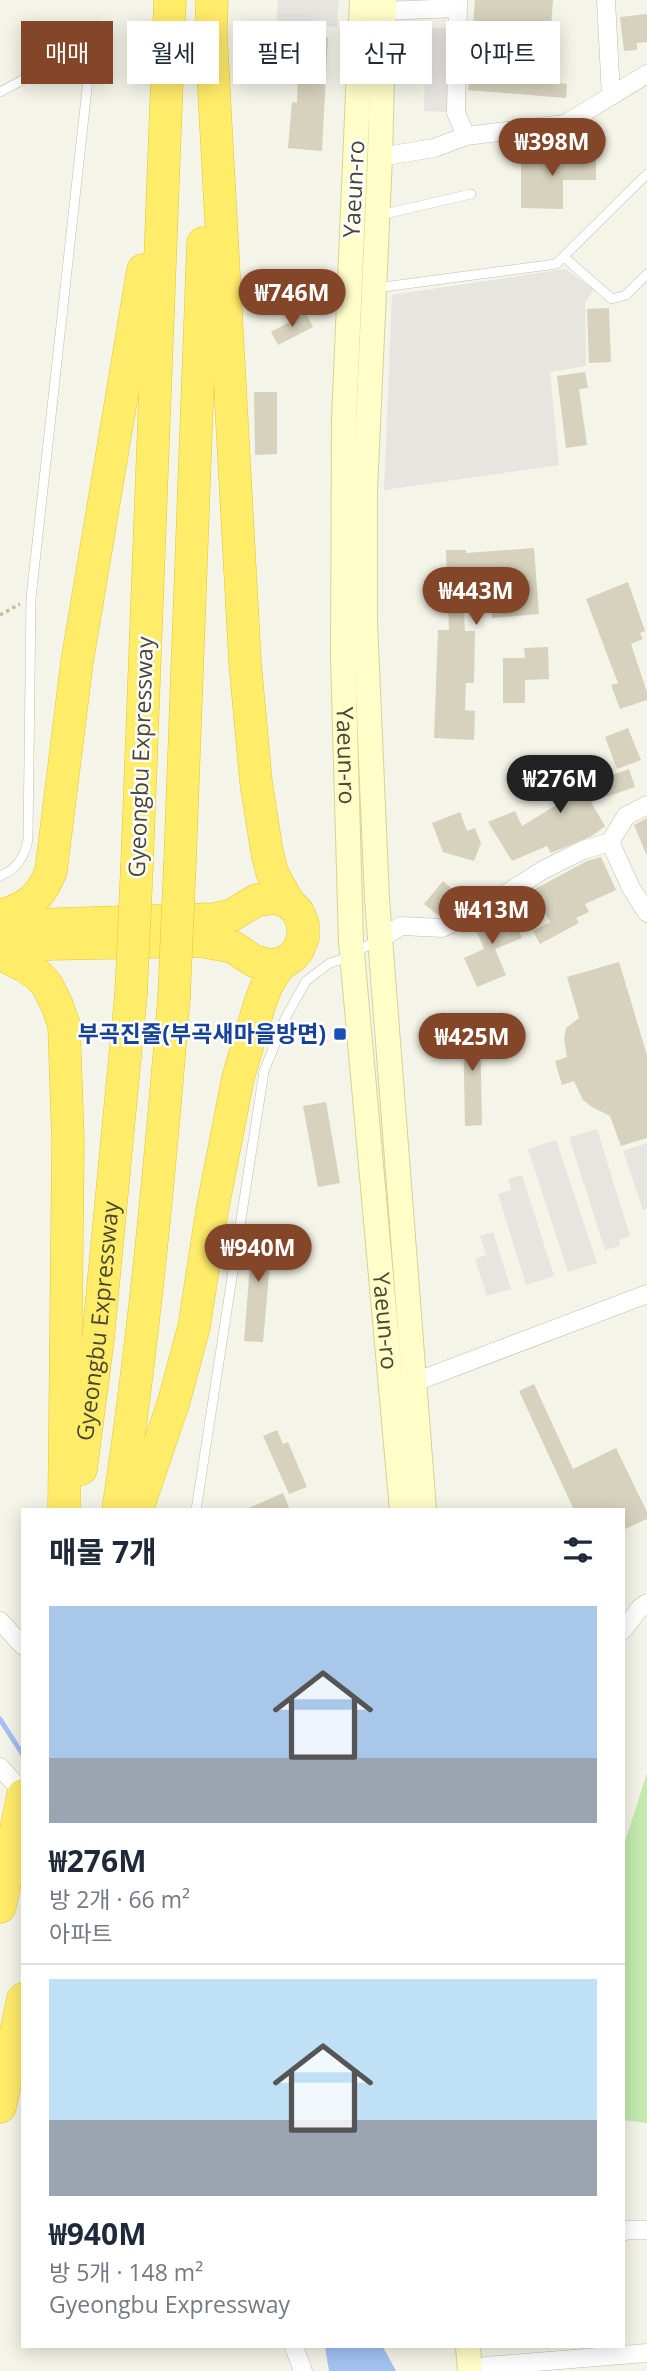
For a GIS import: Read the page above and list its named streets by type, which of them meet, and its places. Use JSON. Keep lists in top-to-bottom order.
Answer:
{
  "streets": {
    "highway": ["Gyeongbu Expressway"],
    "main road": ["Yaeun-ro"]
  },
  "places": {
    "transit": ["부곡진줄(부곡새마을방면)"]
  },
  "page": {
    "chip": [
      "매매",
      "월세",
      "필터",
      "신규",
      "아파트"
    ],
    "price": [
      "₩398M",
      "₩746M",
      "₩443M",
      "₩276M",
      "₩413M",
      "₩425M",
      "₩940M"
    ],
    "heading": "매물 7개",
    "list": [
      {
        "name": "₩276M",
        "note": "방 2개 · 66 m² · 아파트"
      },
      {
        "name": "₩940M",
        "note": "방 5개 · 148 m² · Gyeongbu Expressway"
      }
    ]
  }
}
